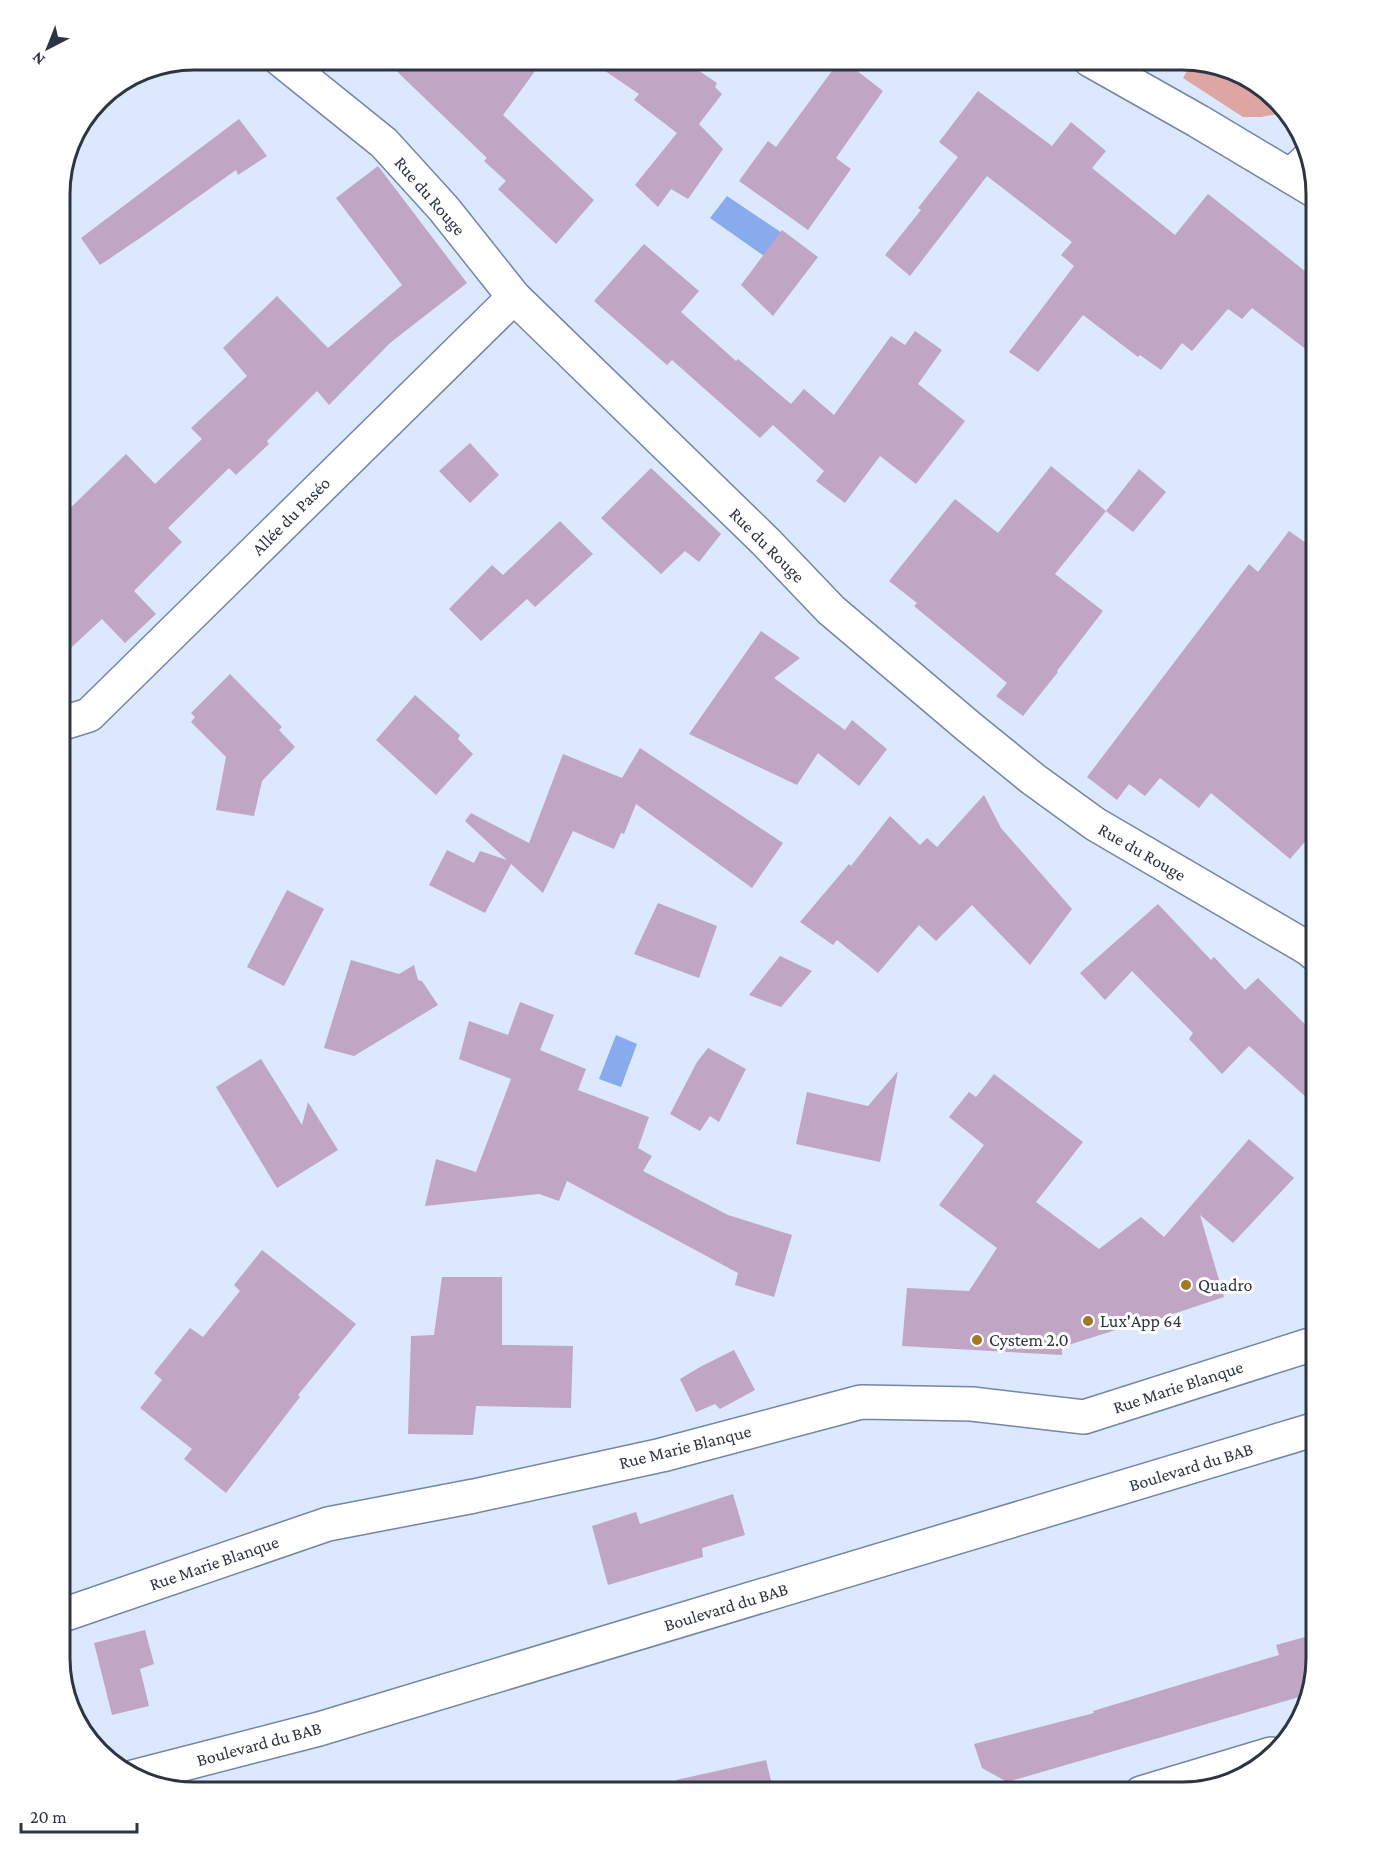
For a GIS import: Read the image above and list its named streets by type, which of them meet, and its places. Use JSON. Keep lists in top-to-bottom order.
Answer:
{
  "streets": {
    "street": [
      "Rue du Rouge",
      "Allée du Paséo",
      "Rue Marie Blanque",
      "Boulevard du BAB"
    ]
  },
  "crossings": [
    ["Rue du Rouge", "Allée du Paséo"]
  ],
  "places": ["Quadro", "Lux'App 64", "Cystem 2.0"],
  "scale_bar": "20 m",
  "north": "bottom left"
}
